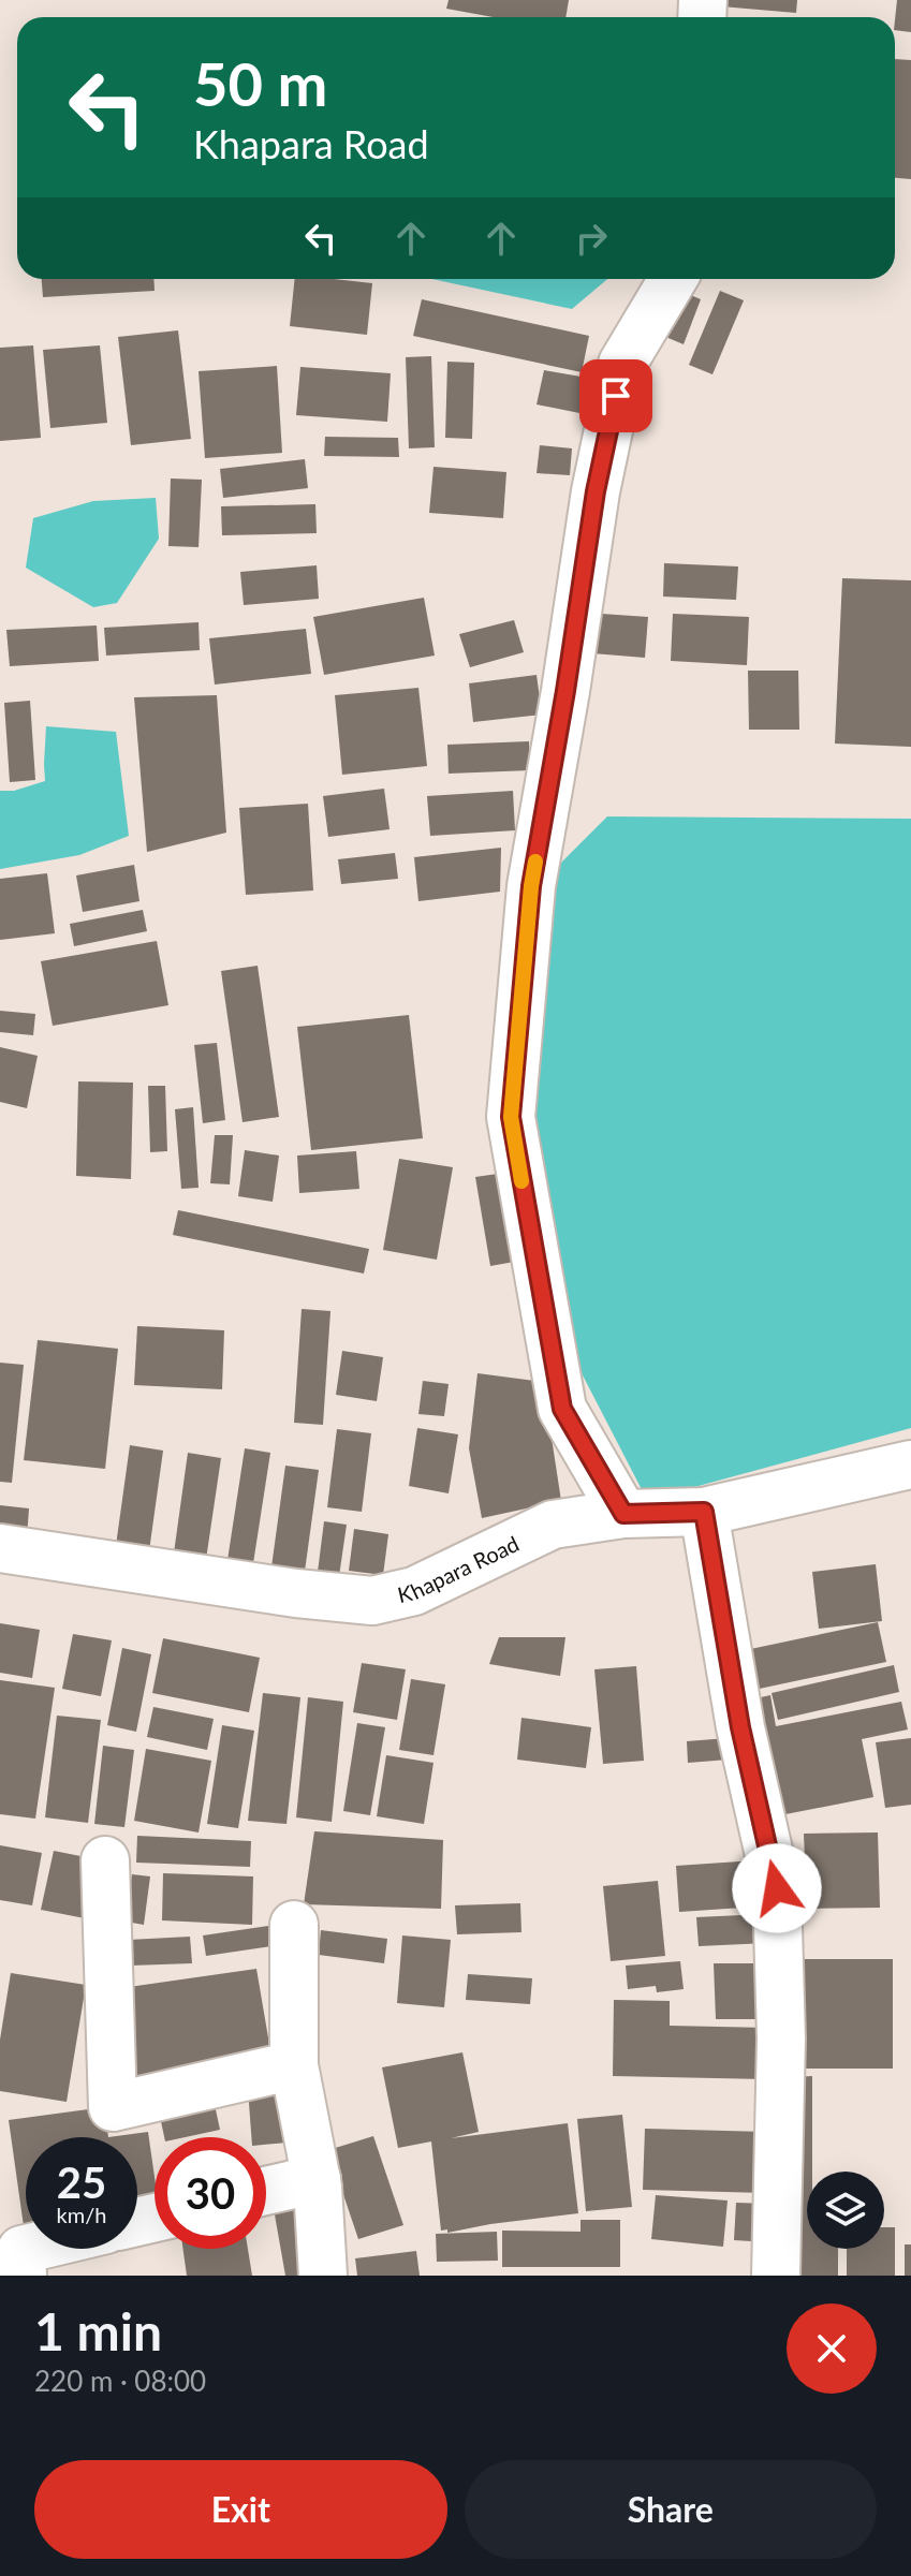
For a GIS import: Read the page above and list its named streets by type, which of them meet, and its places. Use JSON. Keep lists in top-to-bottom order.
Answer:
{
  "streets": {
    "street": ["Khapara Road"]
  },
  "page": {
    "turn": ["50 m", "Khapara Road"],
    "speed": "25 km/h",
    "limit": "30",
    "heading": ["1 min", "220 m · 08:00"],
    "buttons": ["Exit", "Share"]
  }
}
